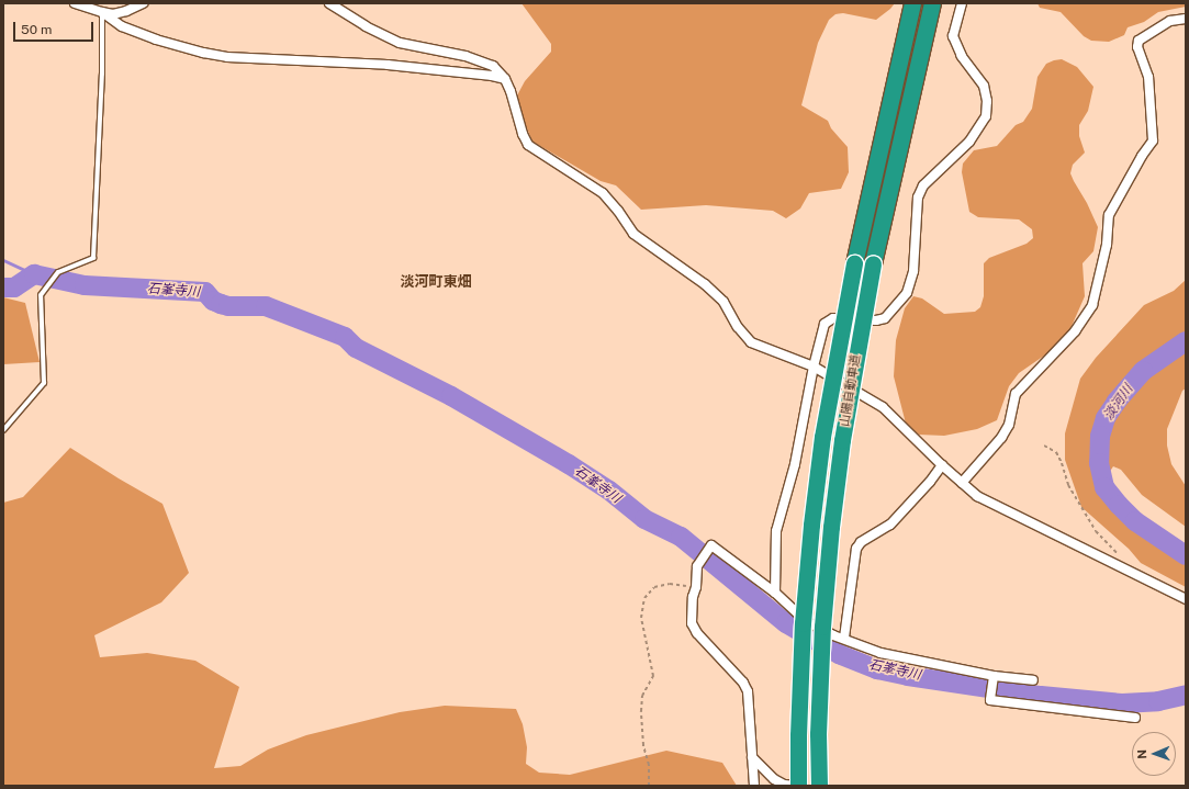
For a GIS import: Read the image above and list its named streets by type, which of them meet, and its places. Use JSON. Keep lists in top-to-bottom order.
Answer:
{
  "streets": {
    "highway": ["山陽自動車道"]
  },
  "districts": ["淡河町東畑"],
  "water": ["石峯寺川", "淡河川"],
  "scale_bar": "50 m",
  "north": "left"
}
